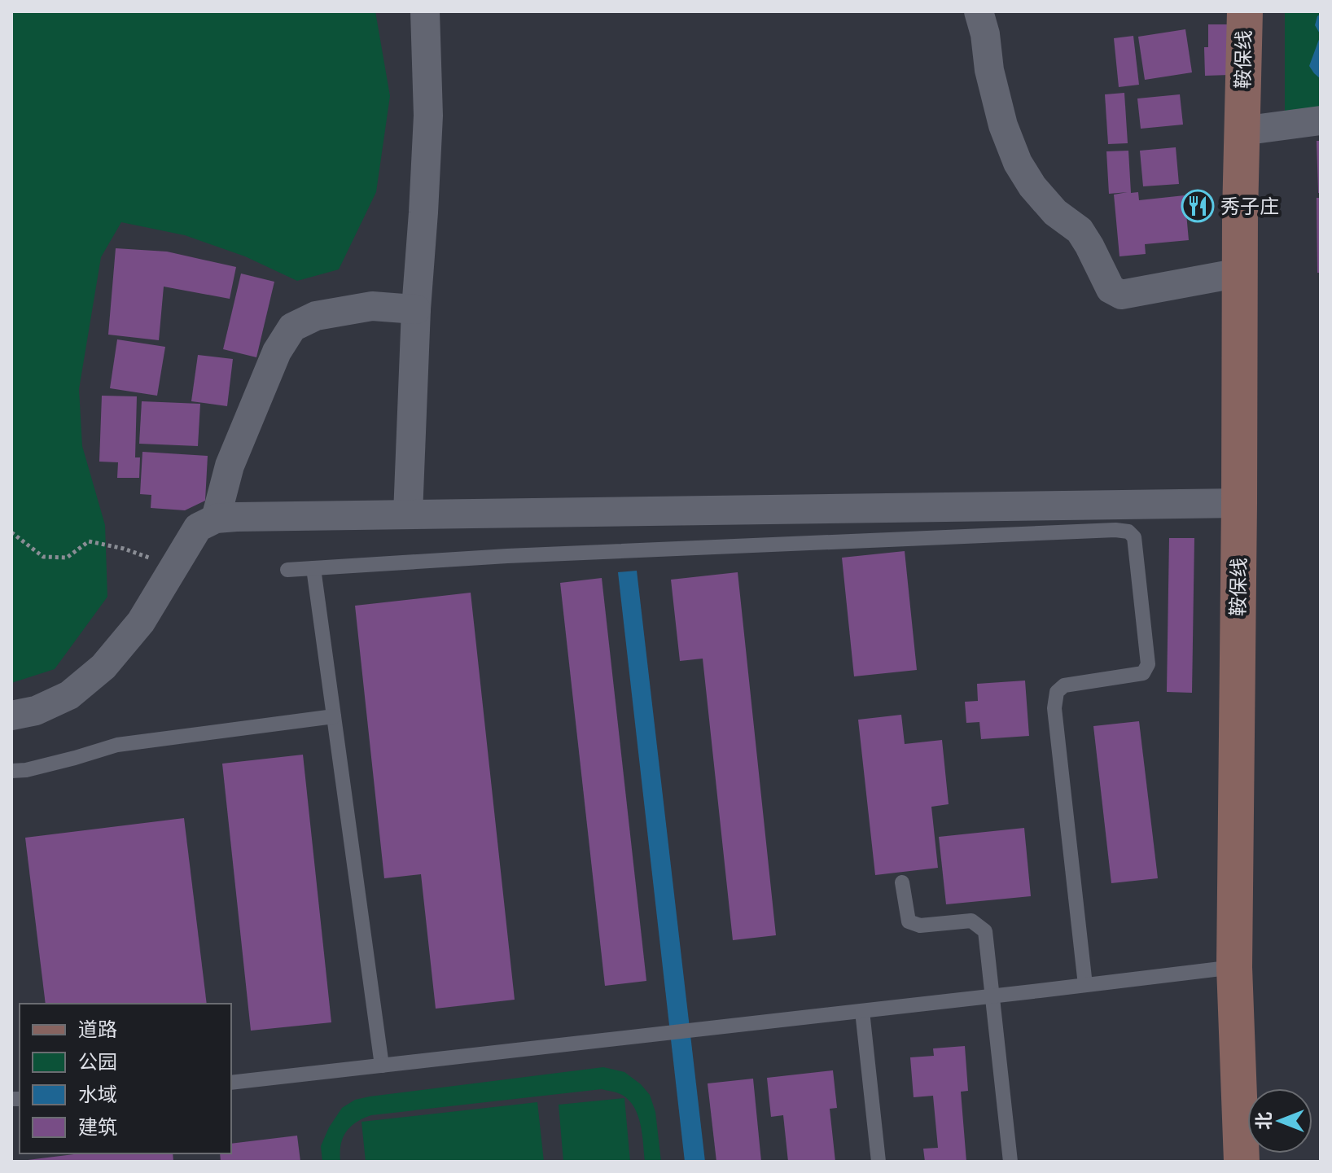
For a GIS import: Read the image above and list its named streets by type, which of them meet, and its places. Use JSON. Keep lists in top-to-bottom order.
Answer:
{
  "streets": {
    "main road": ["鞍保线"]
  },
  "places": {
    "restaurant": ["秀子庄"]
  },
  "legend": [
    "道路",
    "公园",
    "水域",
    "建筑"
  ],
  "north": "left"
}
